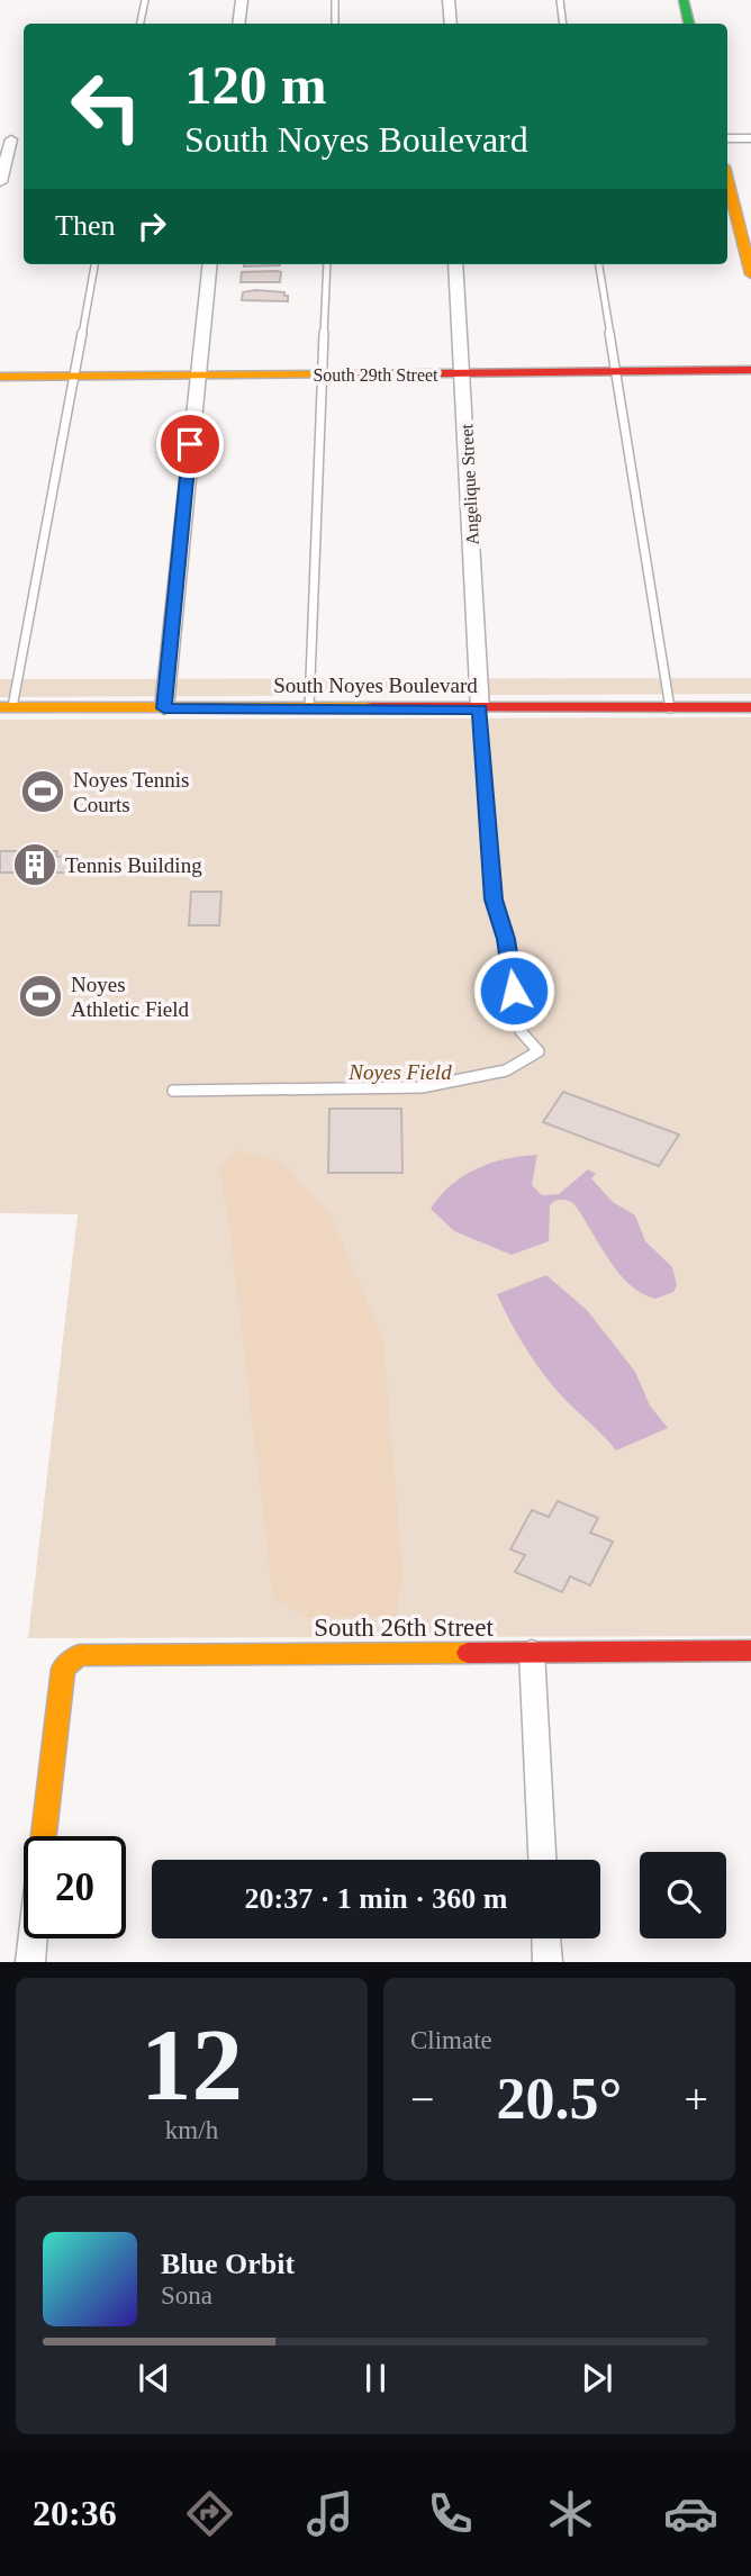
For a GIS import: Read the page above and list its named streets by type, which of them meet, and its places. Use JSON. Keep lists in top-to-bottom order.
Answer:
{
  "streets": {
    "street": [
      "South 29th Street",
      "Angelique Street",
      "South Noyes Boulevard",
      "South 26th Street"
    ]
  },
  "crossings": [
    ["South 29th Street", "Angelique Street"],
    ["Angelique Street", "South Noyes Boulevard"]
  ],
  "parks": ["Noyes Field"],
  "places": {
    "sports": ["Noyes Tennis Courts", "Noyes Athletic Field"],
    "building": ["Tennis Building"]
  },
  "page": {
    "turn": ["120 m", "South Noyes Boulevard"],
    "then": "Then",
    "limit": "20",
    "trip": "20:37 · 1 min · 360 m",
    "tile": [
      ["12", "km/h"],
      "Climate"
    ],
    "heat": ["−", "20.5°", "+"],
    "song": ["Blue Orbit", "Sona"],
    "tabs": "20:36"
  }
}
